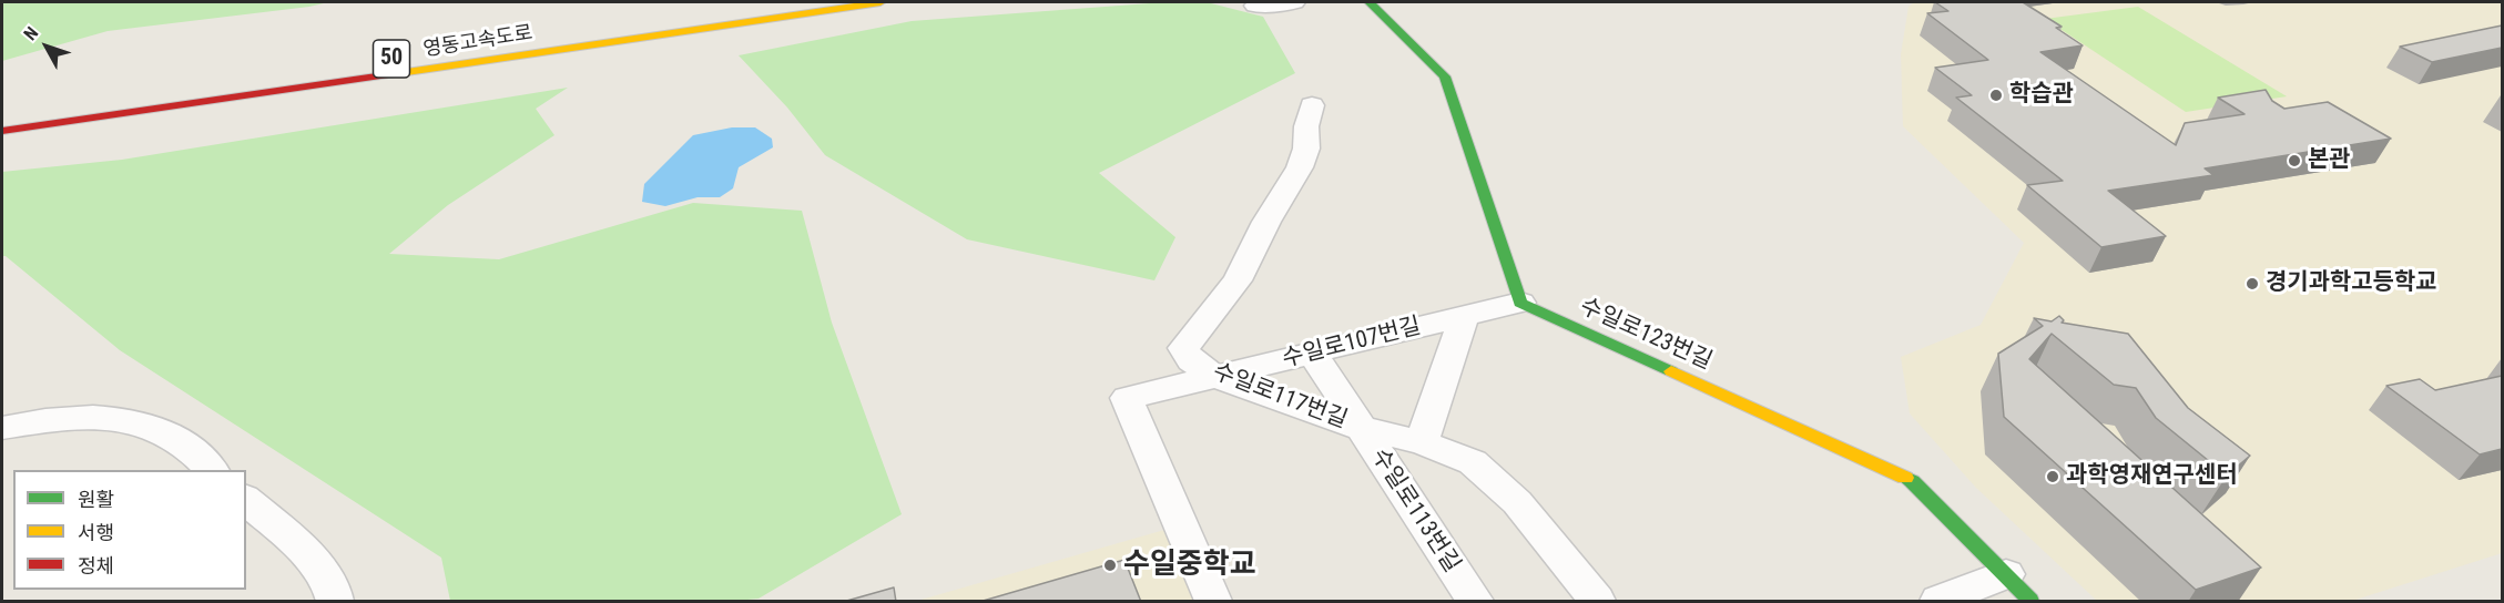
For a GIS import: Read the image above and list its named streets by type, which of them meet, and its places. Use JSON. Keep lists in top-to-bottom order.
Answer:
{
  "streets": {
    "main road": ["영동고속도로", "50", "수일로123번길"],
    "street": ["수일로107번길", "수일로117번길", "수일로113번길"]
  },
  "crossings": [
    ["수일로123번길", "수일로107번길"],
    ["수일로107번길", "수일로117번길"],
    ["수일로107번길", "수일로113번길"],
    ["수일로117번길", "수일로113번길"]
  ],
  "places": [
    "학습관",
    "본관",
    "경기과학고등학교",
    "과학영재연구센터",
    "수일중학교"
  ],
  "legend": ["원활", "서행", "정체"],
  "north": "top left"
}
